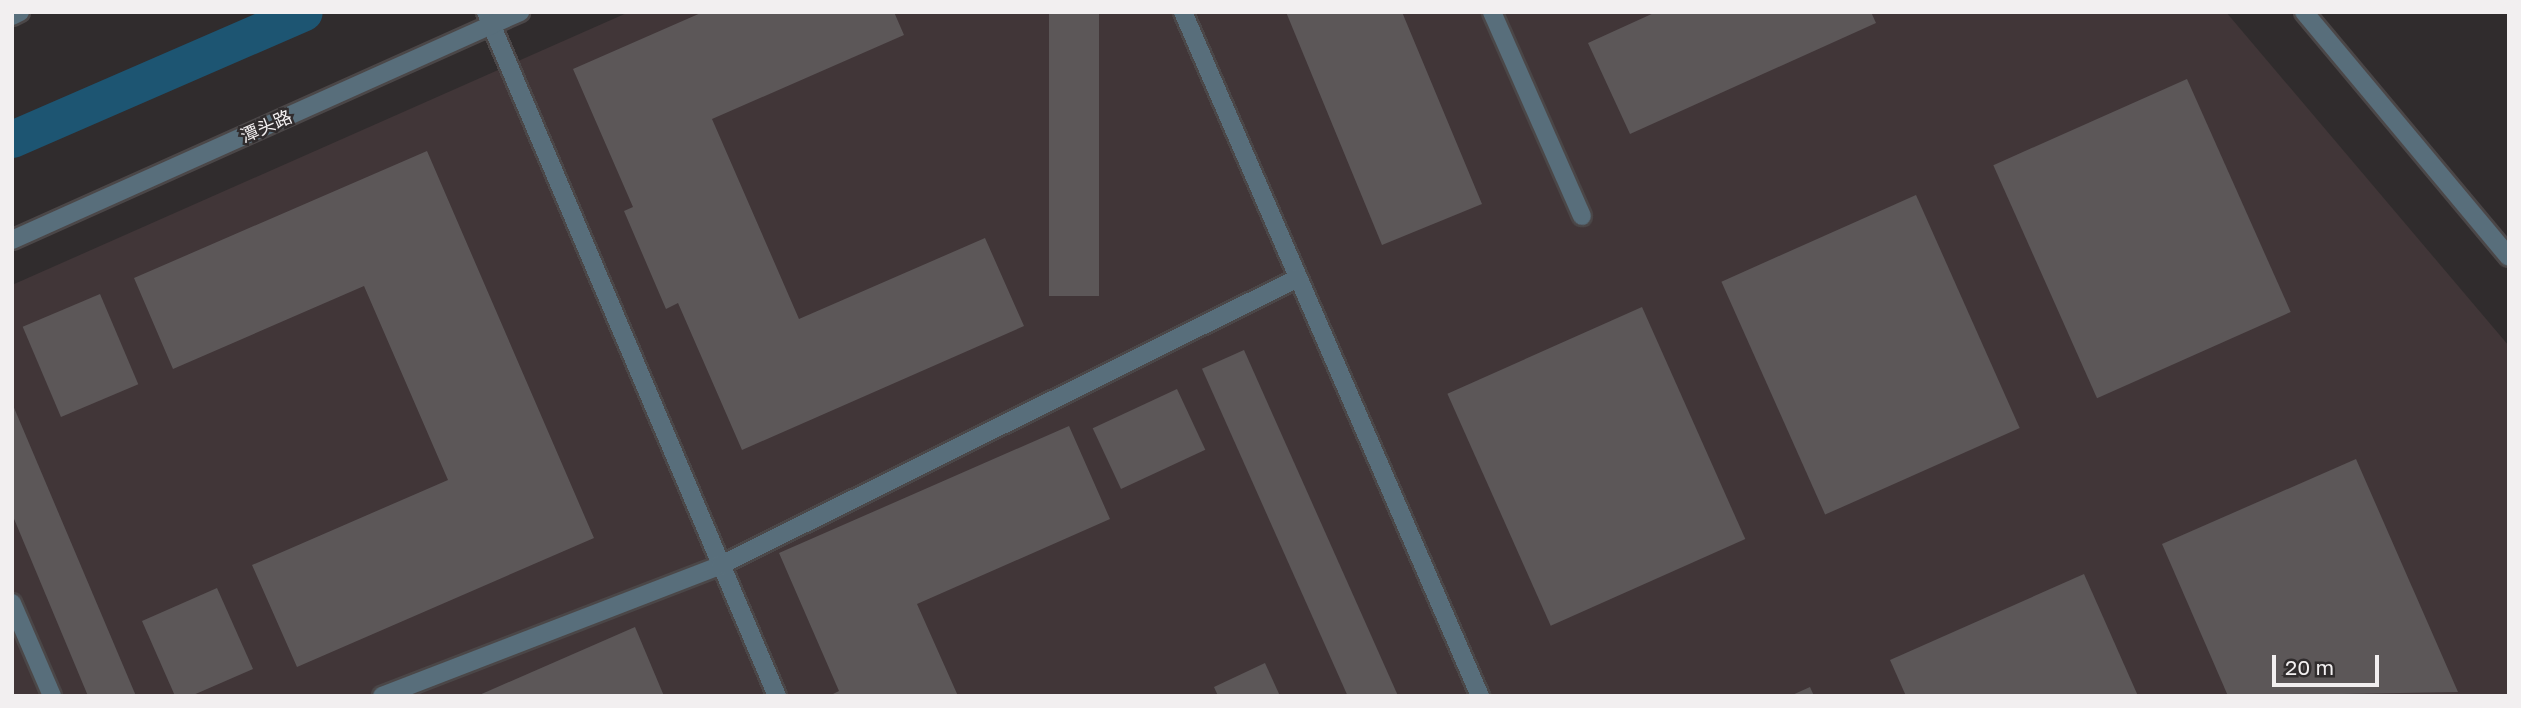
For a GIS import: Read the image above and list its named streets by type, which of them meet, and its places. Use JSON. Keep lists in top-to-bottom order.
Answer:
{
  "streets": {
    "street": ["潭头路"]
  },
  "scale_bar": "20 m"
}
